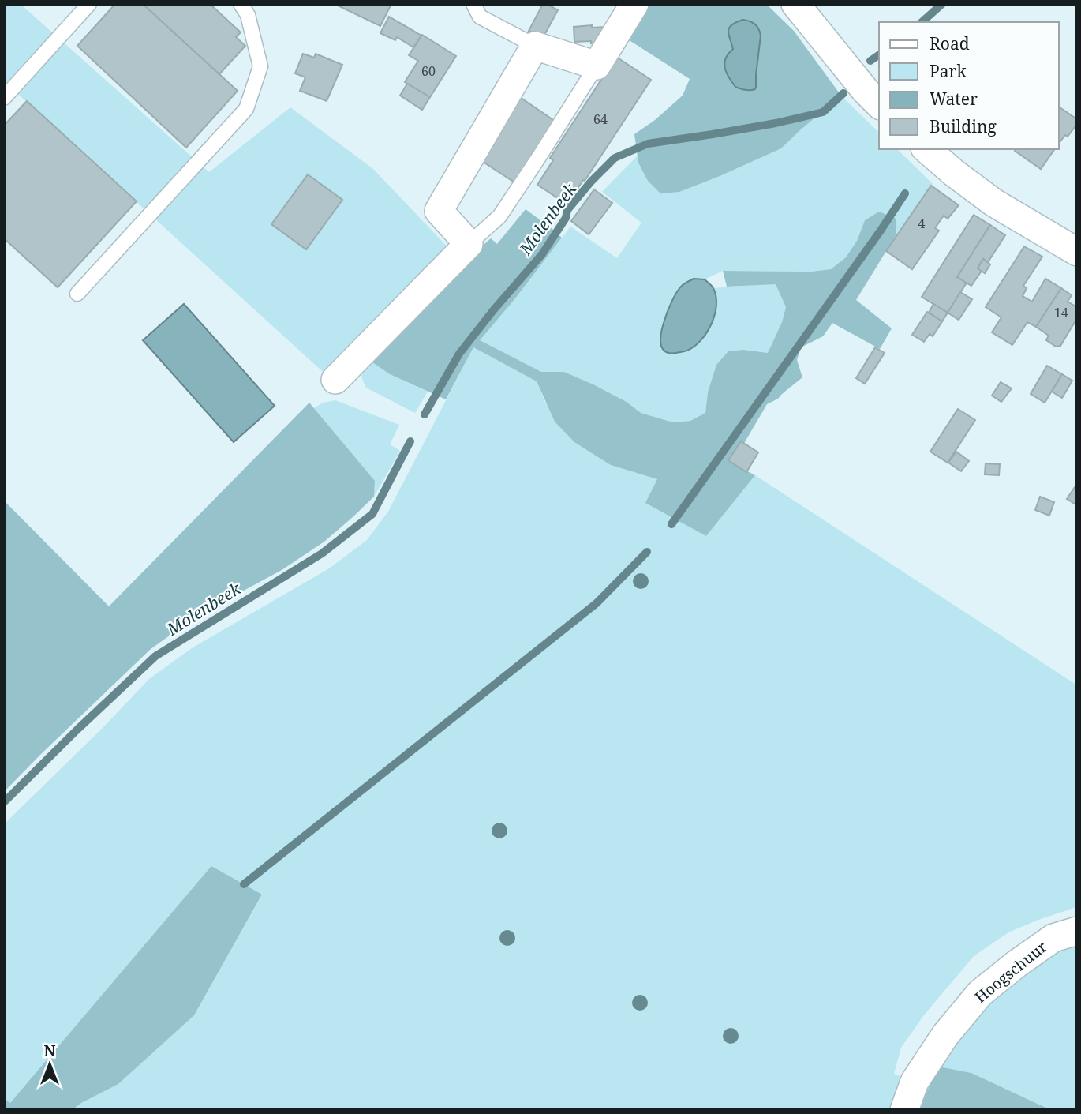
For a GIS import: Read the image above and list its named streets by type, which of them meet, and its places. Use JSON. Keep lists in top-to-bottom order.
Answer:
{
  "streets": {
    "street": ["Hoogschuur"]
  },
  "water": ["Molenbeek"],
  "house_numbers": [
    "60",
    "64",
    "4",
    "14"
  ],
  "legend": [
    "Road",
    "Park",
    "Water",
    "Building"
  ],
  "north": "top"
}
